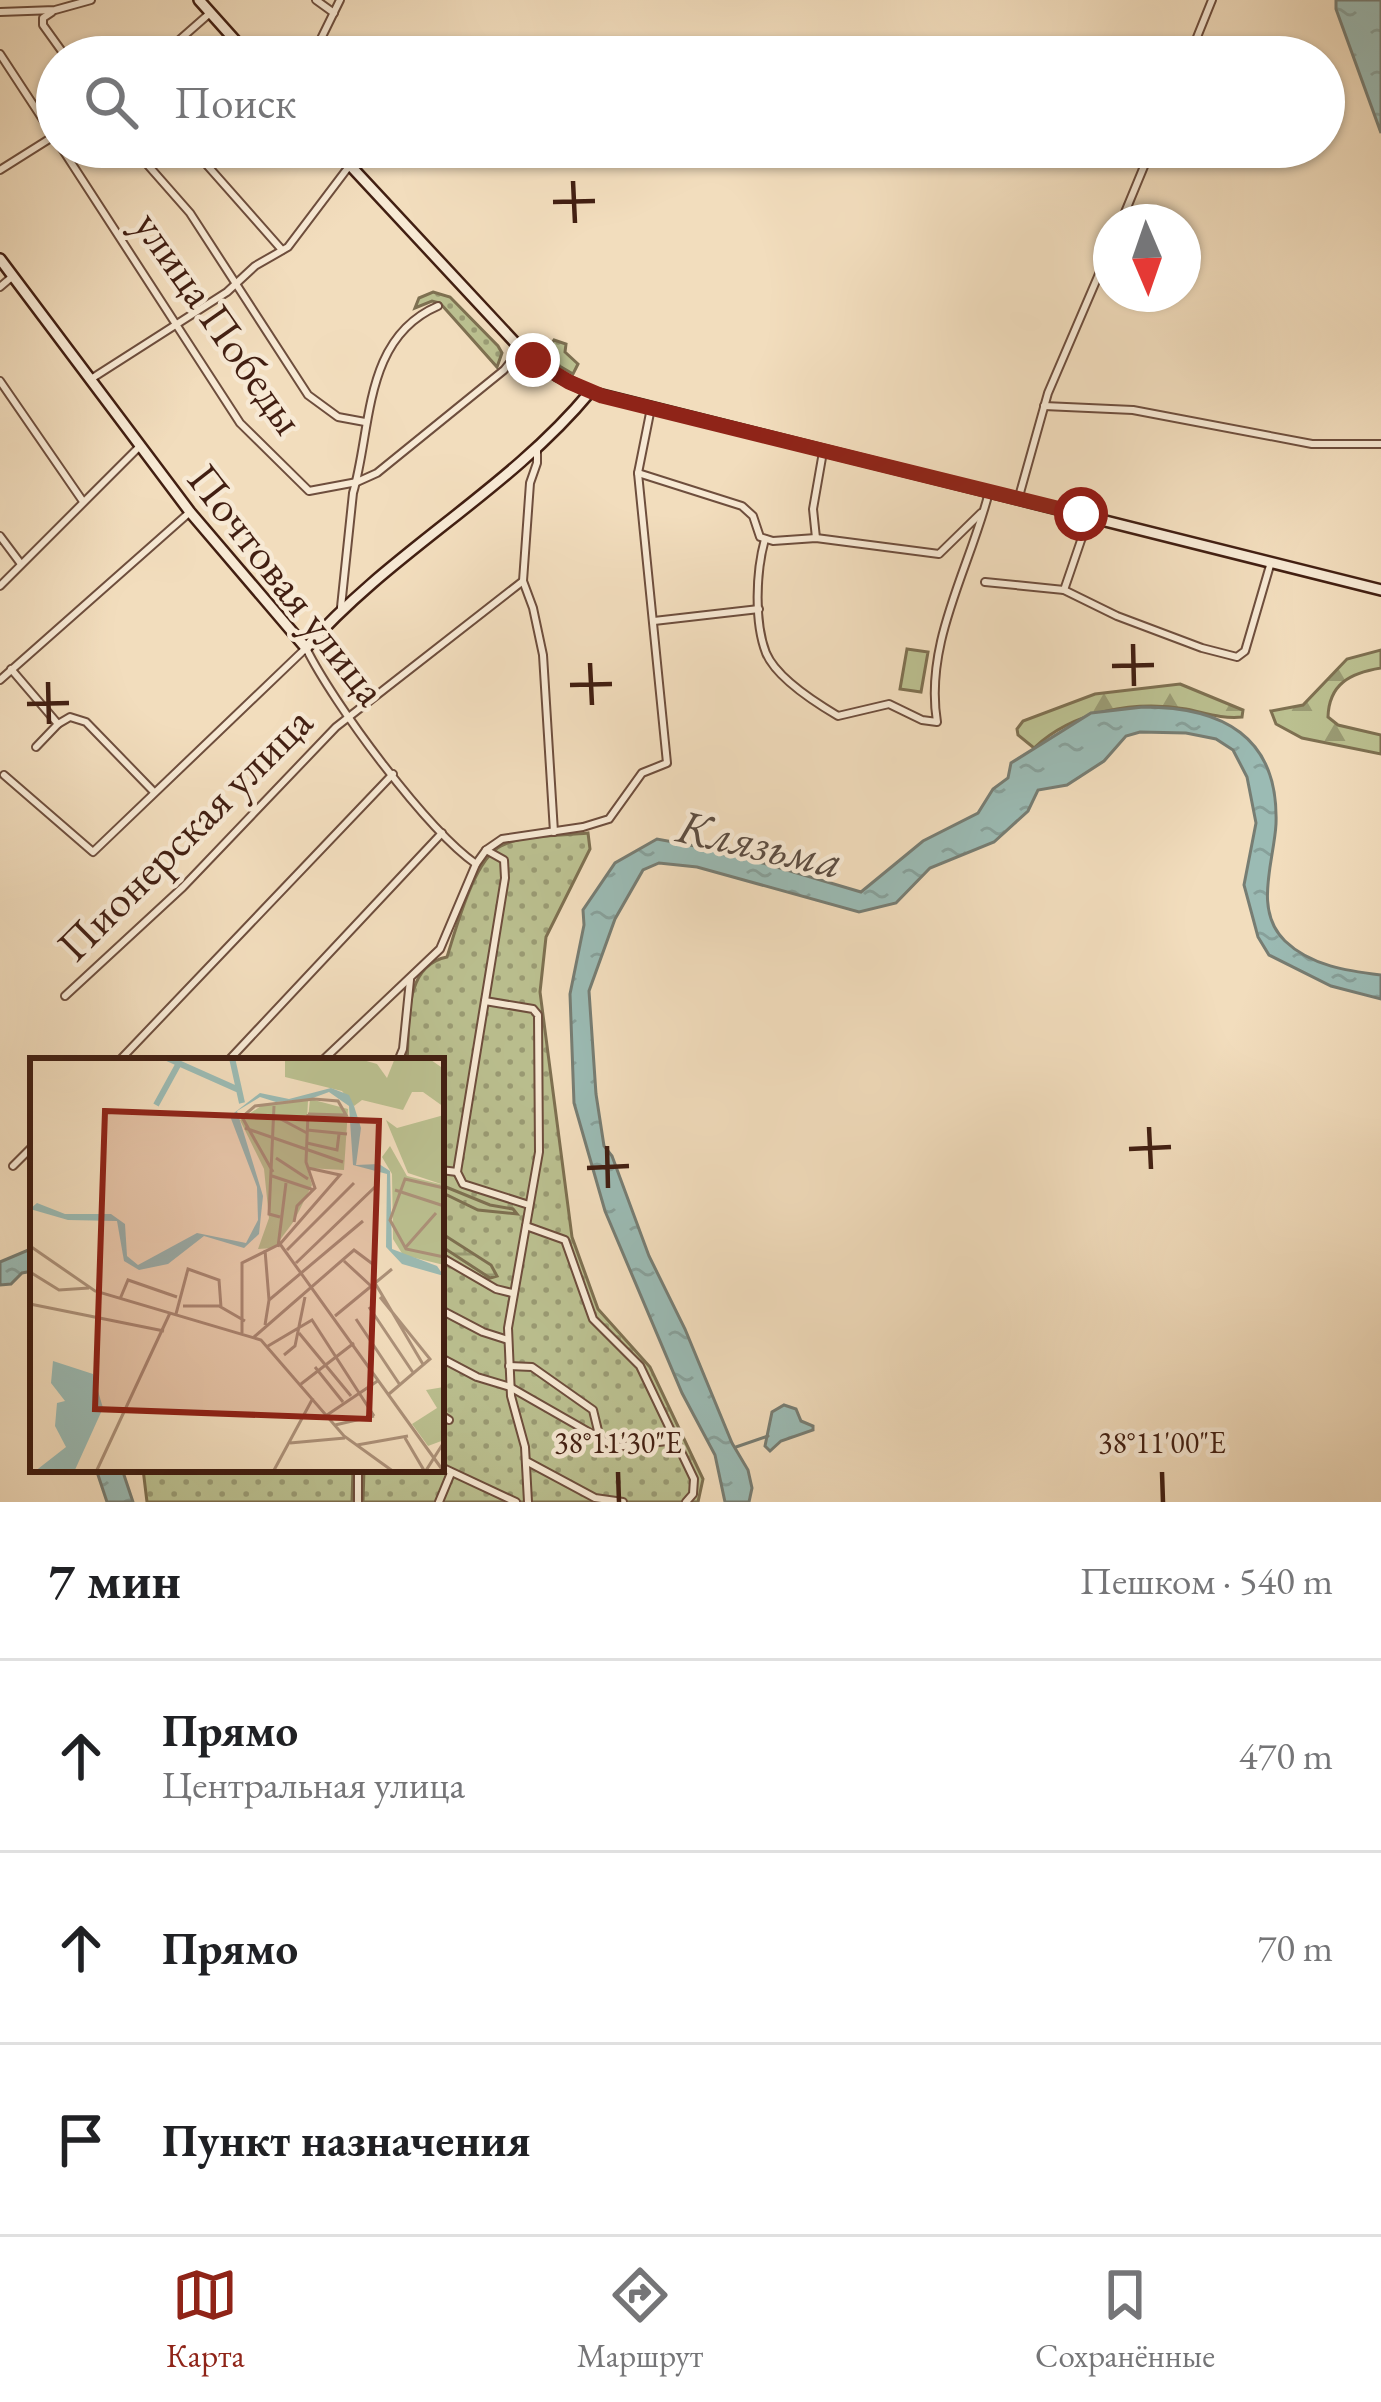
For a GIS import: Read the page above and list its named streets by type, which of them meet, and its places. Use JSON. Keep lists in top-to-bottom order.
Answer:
{
  "streets": {
    "main road": ["Почтовая улица"],
    "street": ["улица Победы", "Пионерская улица"]
  },
  "crossings": [
    ["Почтовая улица", "Пионерская улица"]
  ],
  "water": ["Клязьма"],
  "north": "bottom",
  "page": {
    "search": "Поиск",
    "heading": ["7 мин", "Пешком · 540 m"],
    "list": [
      ["Прямо", "Центральная улица", "470 m"],
      ["Прямо", "70 m"],
      "Пункт назначения"
    ],
    "nav": ["Карта", "Маршрут", "Сохранённые"]
  },
  "coordinates": ["38°11'30\"E", "38°11'00\"E"]
}
